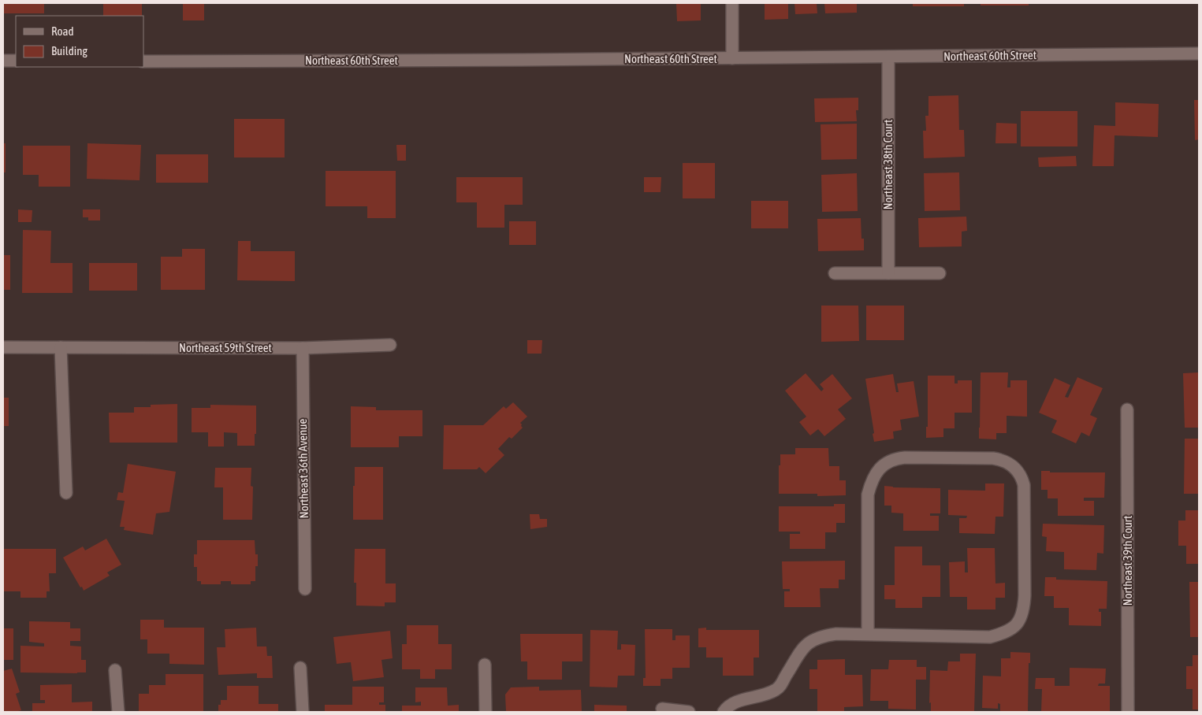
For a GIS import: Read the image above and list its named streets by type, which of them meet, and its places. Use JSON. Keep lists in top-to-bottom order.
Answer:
{
  "streets": {
    "street": [
      "Northeast 60th Street",
      "Northeast 38th Court",
      "Northeast 59th Street",
      "Northeast 36th Avenue",
      "Northeast 39th Court"
    ]
  },
  "crossings": [
    ["Northeast 60th Street", "Northeast 38th Court"],
    ["Northeast 59th Street", "Northeast 36th Avenue"]
  ],
  "legend": ["Road", "Building"]
}
